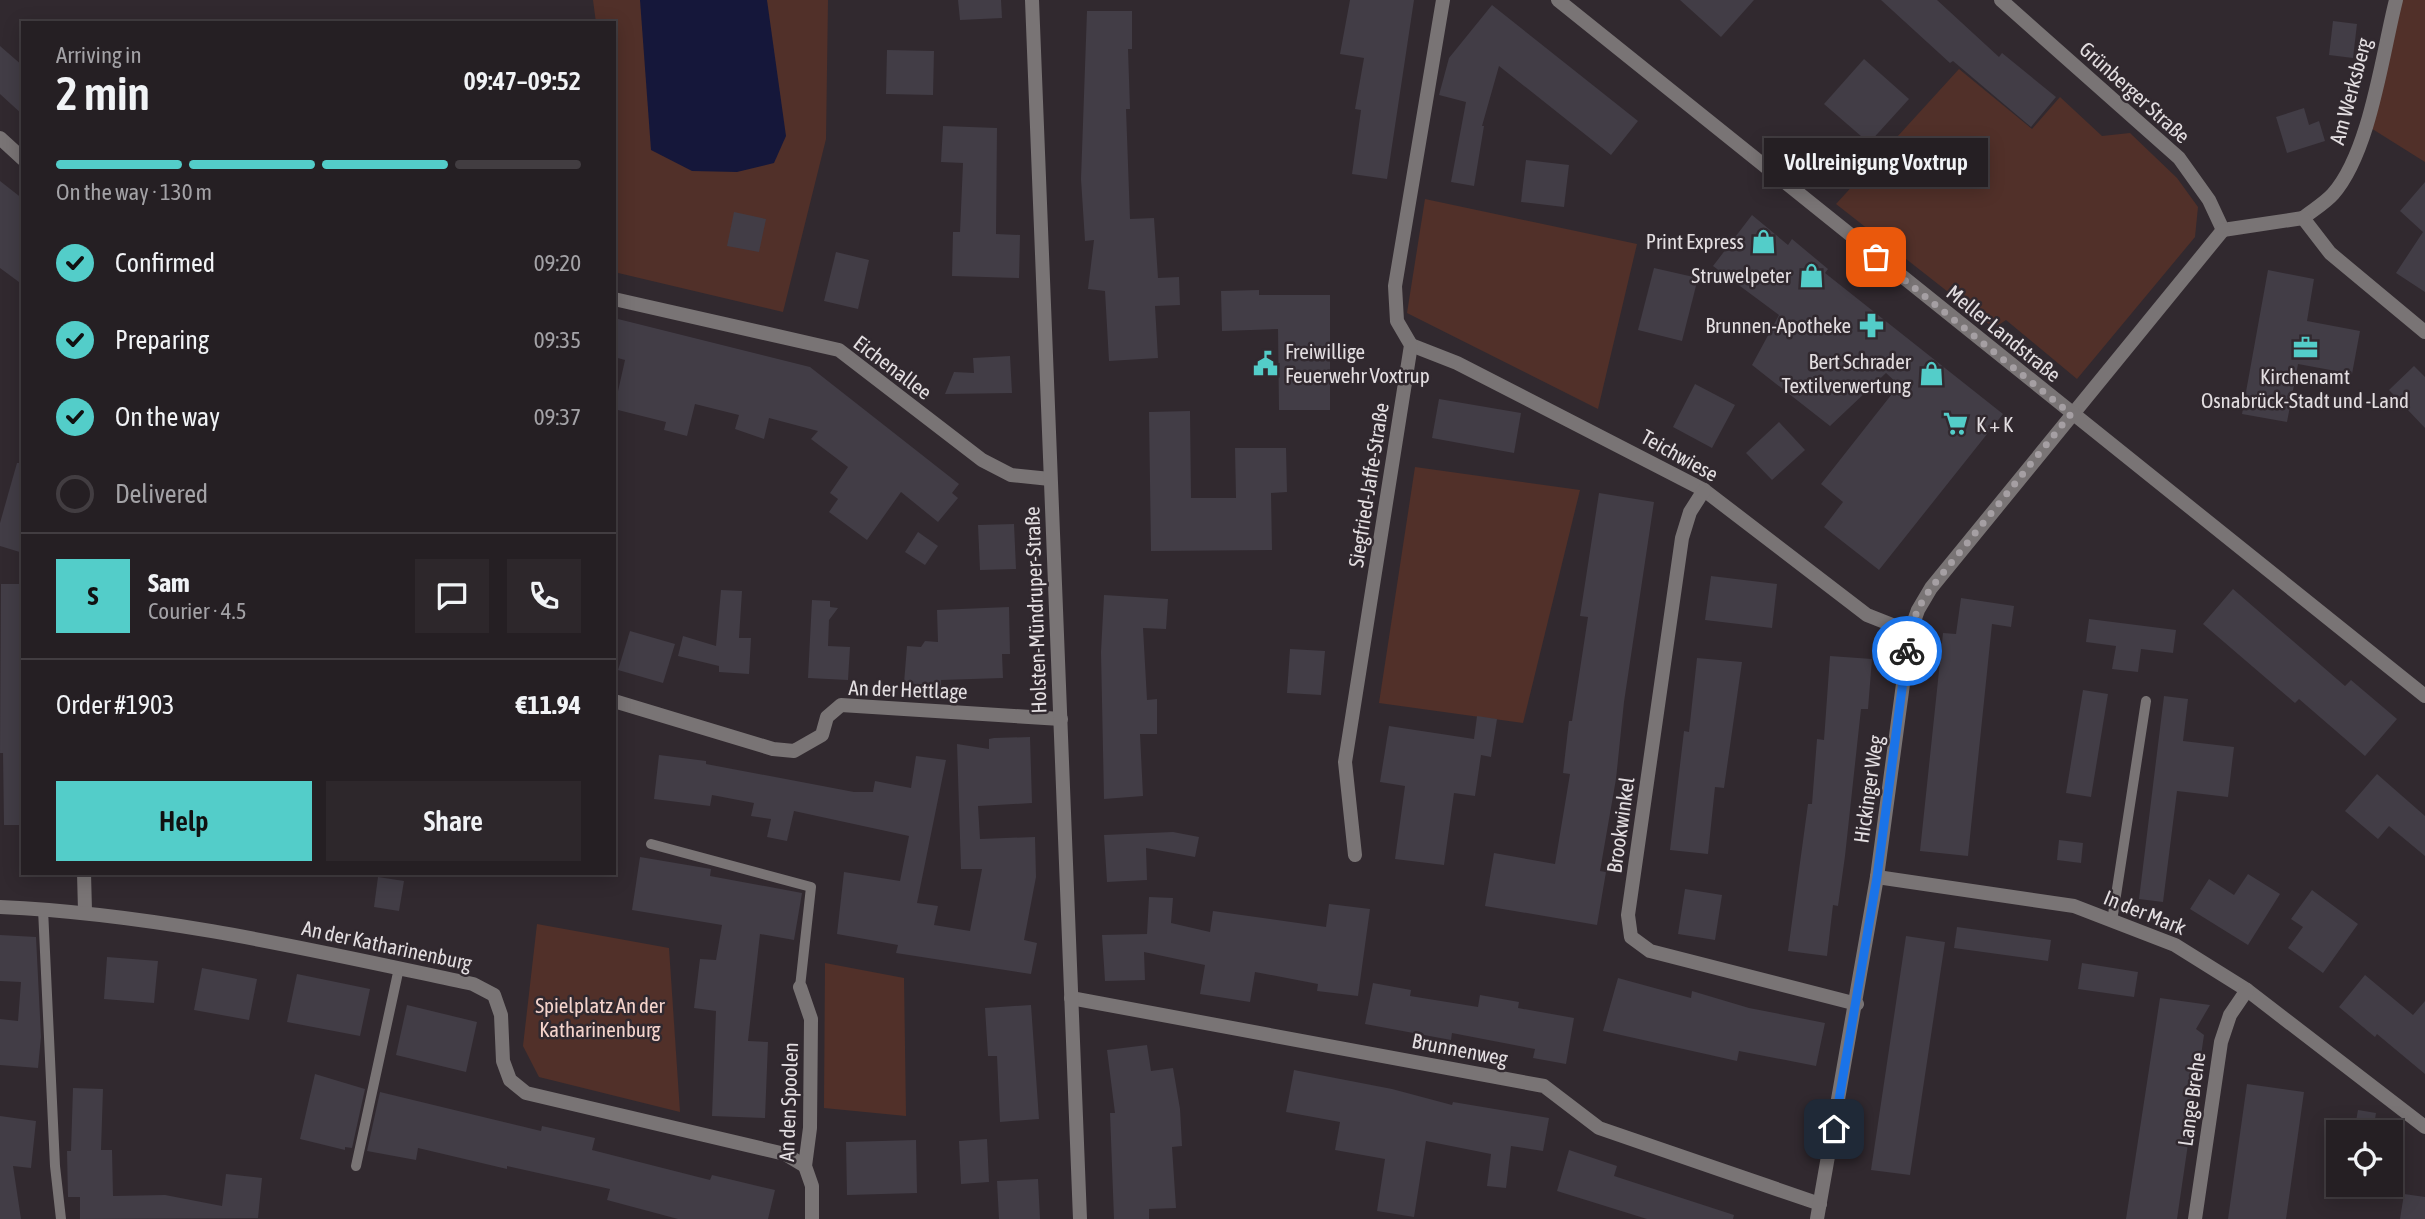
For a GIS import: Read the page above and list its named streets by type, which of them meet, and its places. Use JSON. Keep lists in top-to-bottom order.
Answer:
{
  "streets": {
    "street": [
      "Am Werksberg",
      "Grünberger Straße",
      "Meller Landstraße",
      "Eichenallee",
      "Teichwiese",
      "Siegfried-Jaffe-Straße",
      "Holsten-Mündruper-Straße",
      "An der Hettlage",
      "Hickinger Weg",
      "Brookwinkel",
      "In der Mark",
      "An der Katharinenburg",
      "Brunnenweg",
      "Lange Brehe",
      "An den Spoolen"
    ]
  },
  "crossings": [
    ["Meller Landstraße", "Hickinger Weg"],
    ["Eichenallee", "Holsten-Mündruper-Straße"],
    ["Teichwiese", "Siegfried-Jaffe-Straße"],
    ["Teichwiese", "Hickinger Weg"],
    ["Teichwiese", "Brookwinkel"],
    ["Holsten-Mündruper-Straße", "An der Hettlage"],
    ["Holsten-Mündruper-Straße", "Brunnenweg"],
    ["Hickinger Weg", "Brookwinkel"],
    ["Hickinger Weg", "In der Mark"],
    ["Hickinger Weg", "Brunnenweg"],
    ["In der Mark", "Lange Brehe"],
    ["An der Katharinenburg", "An den Spoolen"]
  ],
  "parks": ["Spielplatz An der Katharinenburg"],
  "places": {
    "shop": ["Print Express", "Struwelpeter", "Bert Schrader Textilverwertung"],
    "other": ["Vollreinigung Voxtrup"],
    "pharmacy": ["Brunnen-Apotheke"],
    "office": ["Kirchenamt Osnabrück-Stadt und -Land"],
    "public building": ["Freiwillige Feuerwehr Voxtrup"],
    "supermarket": ["K + K"]
  },
  "page": {
    "heading": ["2 min", "Arriving in", "09:47–09:52"],
    "panel": [
      "Sam",
      "Courier · 4.5",
      "Order #1903",
      "€11.94"
    ],
    "bubble": "Vollreinigung Voxtrup",
    "bar": "On the way · 130 m",
    "list": [
      ["Confirmed", "09:20"],
      ["Preparing", "09:35"],
      ["On the way", "09:37"],
      "Delivered"
    ],
    "round": "S",
    "buttons": ["Help", "Share"]
  }
}
